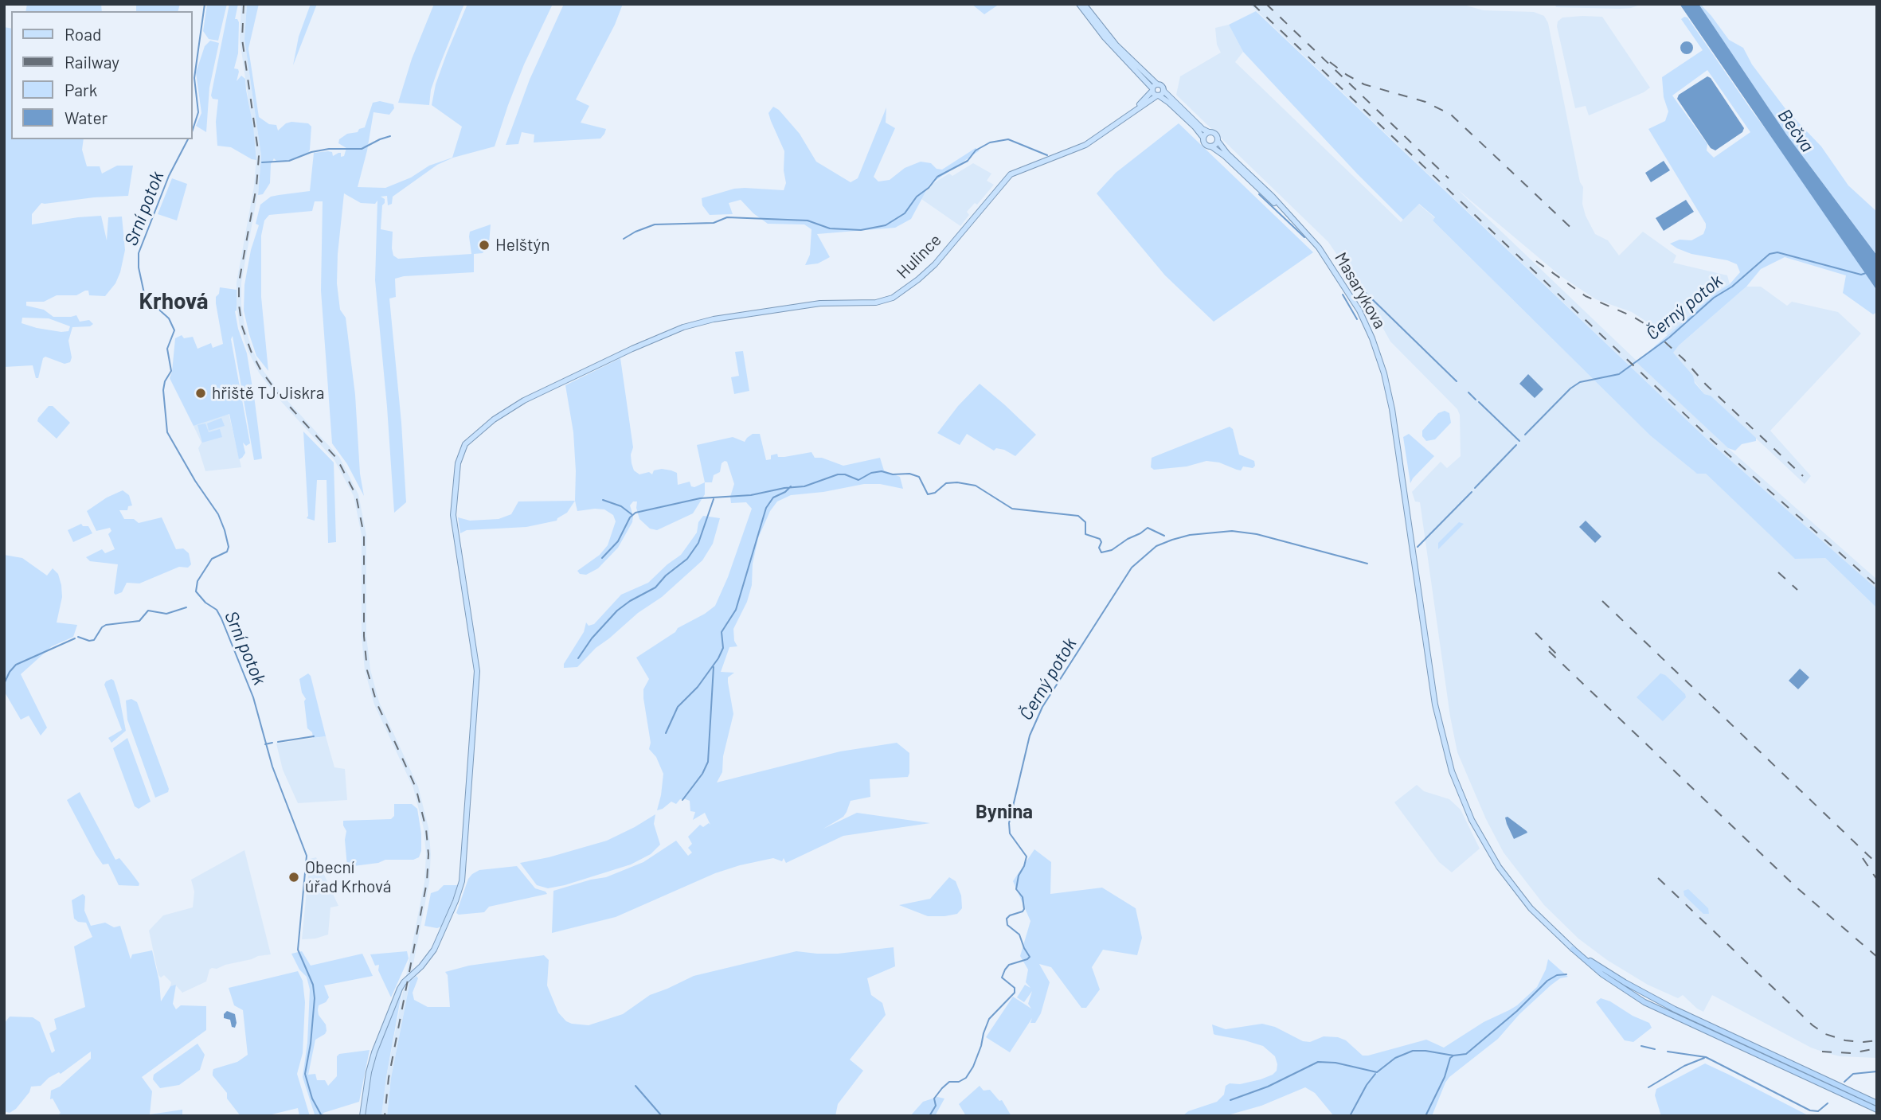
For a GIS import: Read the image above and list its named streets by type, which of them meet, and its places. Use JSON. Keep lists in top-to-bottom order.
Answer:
{
  "streets": {
    "main road": ["Hulince", "Masarykova"]
  },
  "crossings": [
    ["Hulince", "Masarykova"]
  ],
  "districts": ["Krhová", "Bynina"],
  "water": ["Bečva", "Srní potok", "Černý potok"],
  "places": ["Helštýn", "hřiště TJ Jiskra", "Obecní úřad Krhová"],
  "legend": [
    "Road",
    "Railway",
    "Park",
    "Water"
  ]
}
